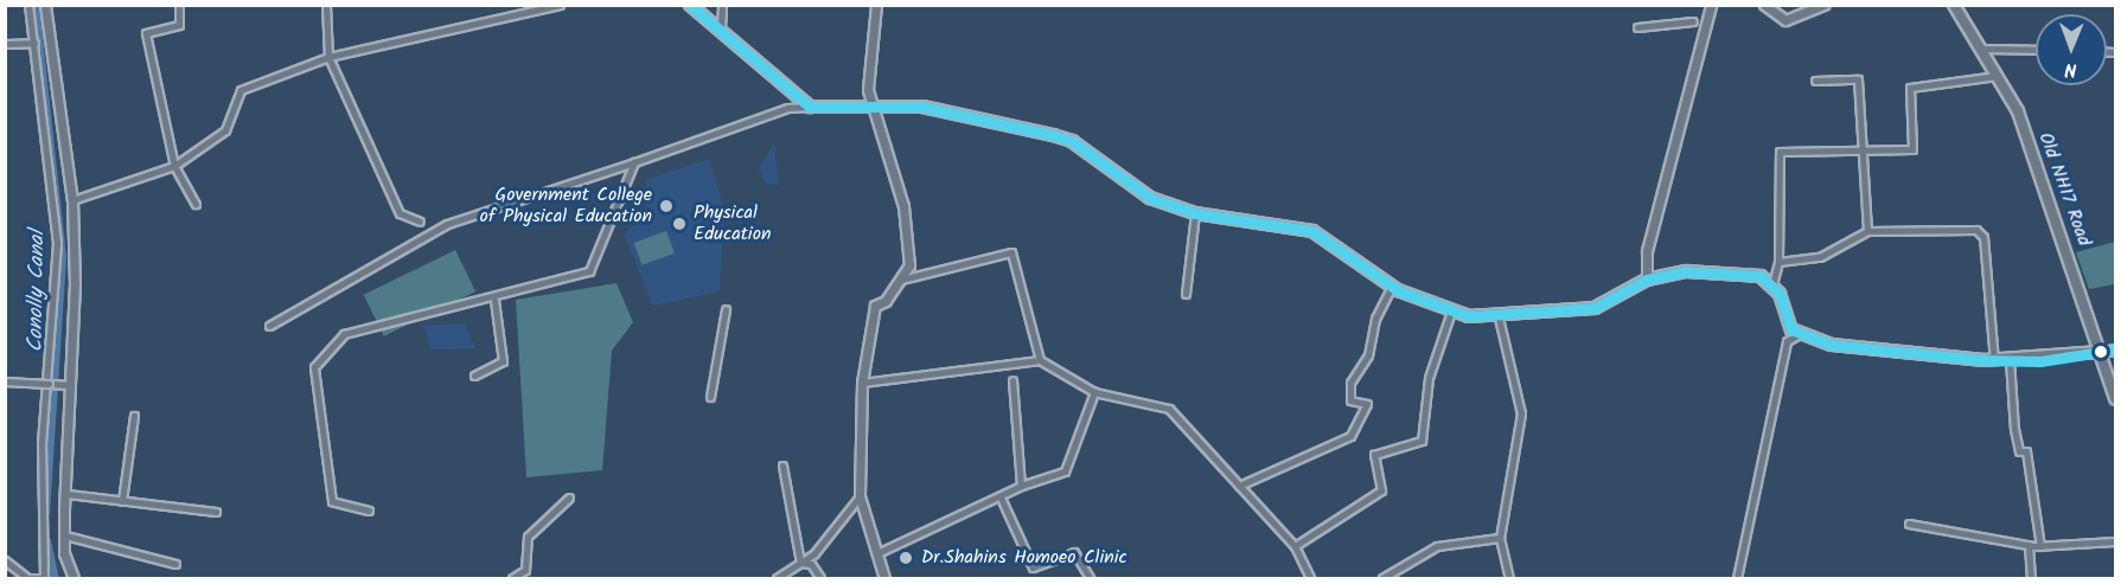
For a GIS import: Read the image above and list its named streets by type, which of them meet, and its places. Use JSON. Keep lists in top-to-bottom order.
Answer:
{
  "streets": {
    "main road": ["Old NH17 Road"]
  },
  "water": ["Conolly Canal"],
  "places": ["Government College of Physical Education", "Physical Education", "Dr.Shahins Homoeo Clinic"],
  "north": "bottom"
}
